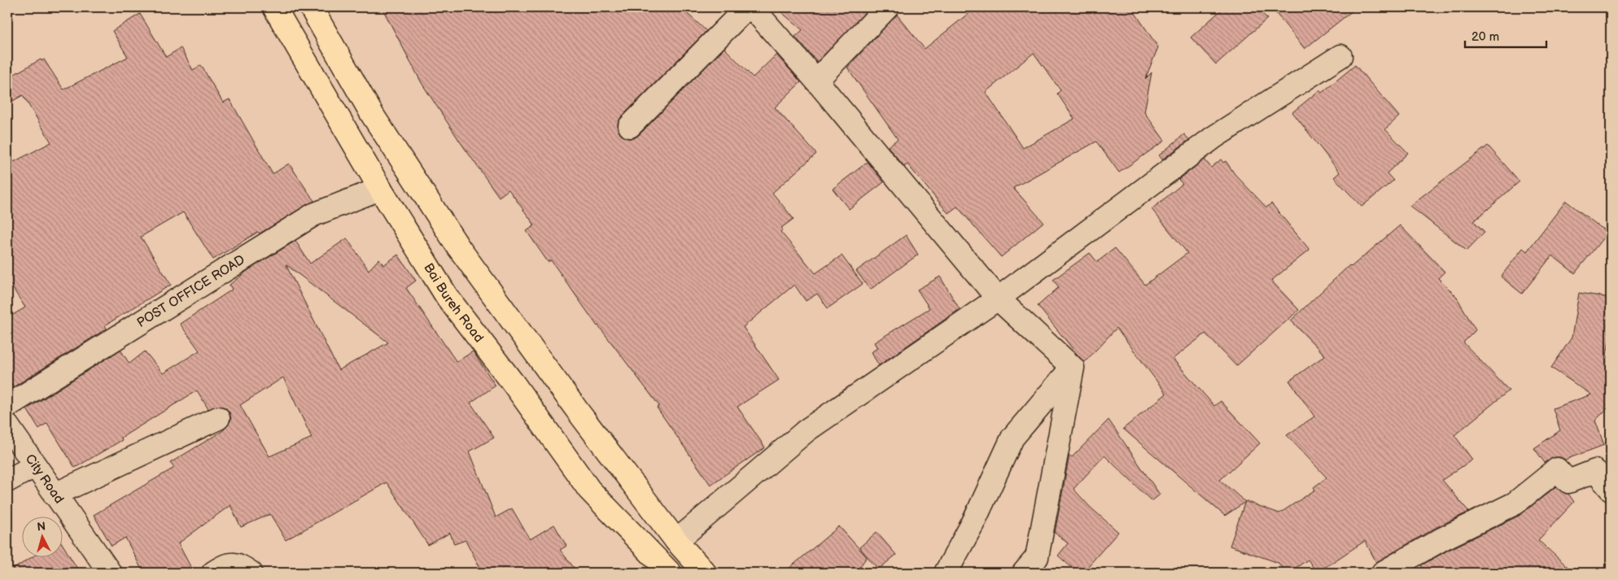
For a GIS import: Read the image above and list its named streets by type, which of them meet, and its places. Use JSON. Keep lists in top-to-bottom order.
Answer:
{
  "streets": {
    "highway": ["Bai Bureh Road"],
    "street": ["POST OFFICE ROAD", "City Road"]
  },
  "crossings": [
    ["POST OFFICE ROAD", "Bai Bureh Road"]
  ],
  "scale_bar": "20 m",
  "north": "top"
}
